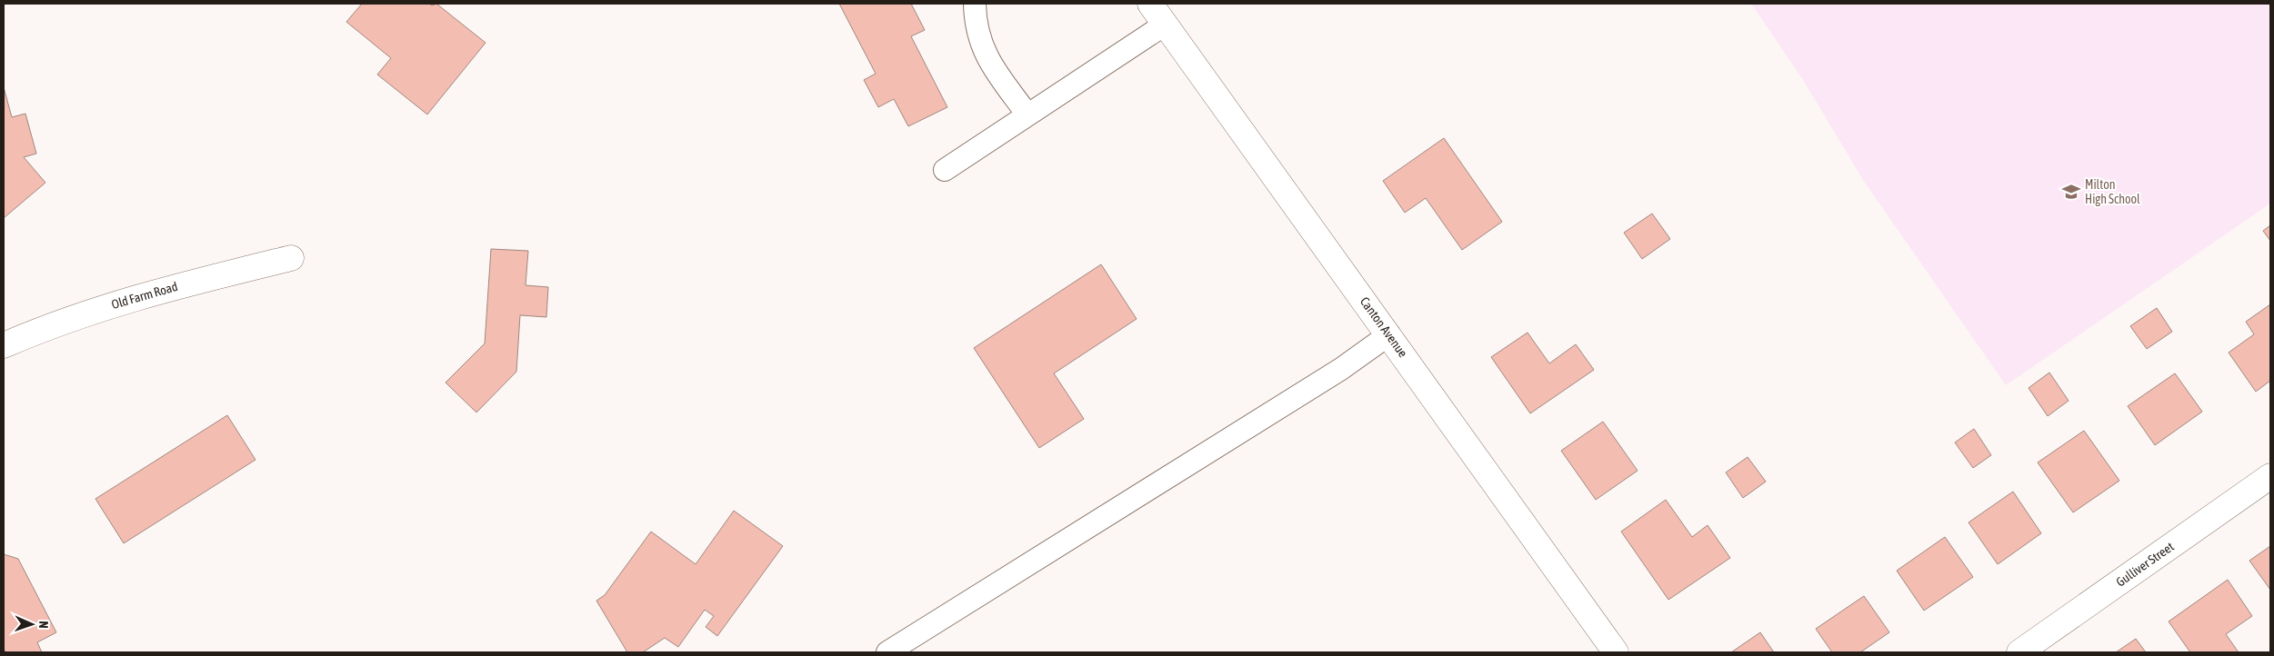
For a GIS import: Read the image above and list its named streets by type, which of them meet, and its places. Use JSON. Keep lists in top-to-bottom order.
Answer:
{
  "streets": {
    "main road": ["Old Farm Road", "Canton Avenue", "Gulliver Street"]
  },
  "places": {
    "school or university": ["Milton High School"]
  },
  "north": "right"
}
